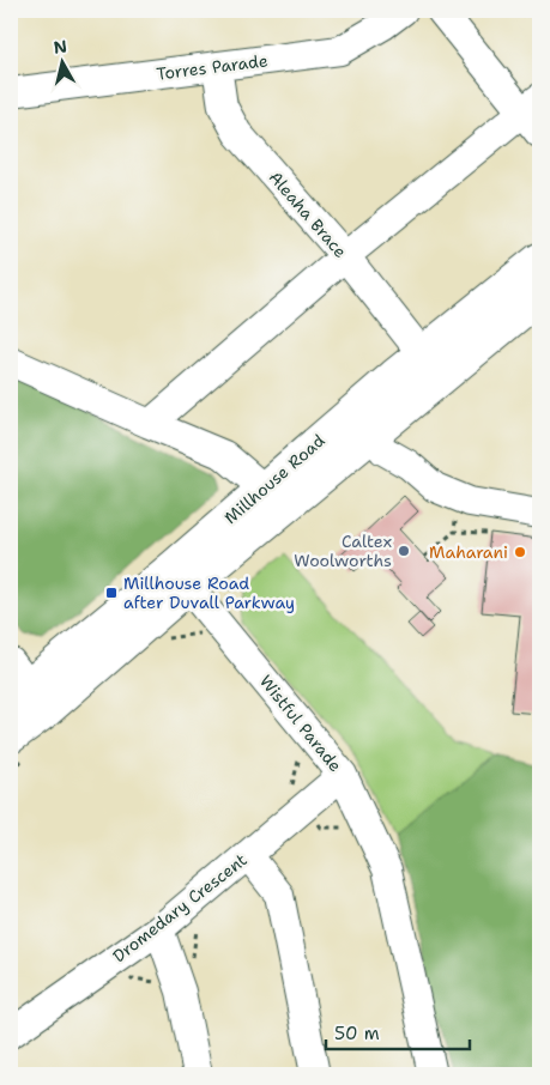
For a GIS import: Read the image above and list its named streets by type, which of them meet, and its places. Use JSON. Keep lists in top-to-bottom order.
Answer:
{
  "streets": {
    "main road": ["Millhouse Road"],
    "street": [
      "Torres Parade",
      "Aleaha Brace",
      "Wistful Parade",
      "Dromedary Crescent"
    ]
  },
  "crossings": [
    ["Torres Parade", "Aleaha Brace"],
    ["Aleaha Brace", "Millhouse Road"],
    ["Millhouse Road", "Wistful Parade"],
    ["Wistful Parade", "Dromedary Crescent"]
  ],
  "places": {
    "other": ["Caltex Woolworths", "Maharani"],
    "transit": ["Millhouse Road after Duvall Parkway"]
  },
  "scale_bar": "50 m",
  "north": "top"
}
